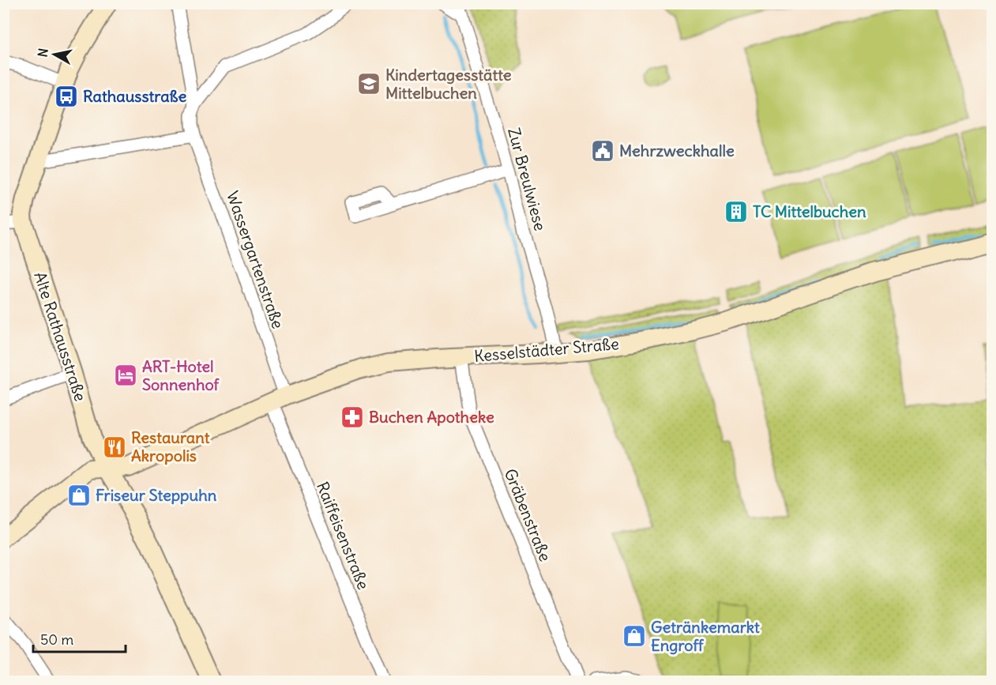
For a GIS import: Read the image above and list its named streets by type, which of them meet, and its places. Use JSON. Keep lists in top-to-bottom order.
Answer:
{
  "streets": {
    "main road": ["Alte Rathausstraße", "Kesselstädter Straße"],
    "street": [
      "Zur Breulwiese",
      "Wassergartenstraße",
      "Gräbenstraße",
      "Raiffeisenstraße"
    ]
  },
  "crossings": [
    ["Zur Breulwiese", "Kesselstädter Straße"],
    ["Wassergartenstraße", "Kesselstädter Straße"],
    ["Wassergartenstraße", "Raiffeisenstraße"],
    ["Alte Rathausstraße", "Kesselstädter Straße"],
    ["Kesselstädter Straße", "Gräbenstraße"],
    ["Kesselstädter Straße", "Raiffeisenstraße"]
  ],
  "places": {
    "school or university": ["Kindertagesstätte Mittelbuchen"],
    "bus stop": ["Rathausstraße"],
    "public building": ["Mehrzweckhalle"],
    "building": ["TC Mittelbuchen"],
    "hotel": ["ART-Hotel Sonnenhof"],
    "pharmacy": ["Buchen Apotheke"],
    "restaurant": ["Restaurant Akropolis"],
    "shop": ["Friseur Steppuhn", "Getränkemarkt Engroff"]
  },
  "scale_bar": "50 m",
  "north": "left"
}
